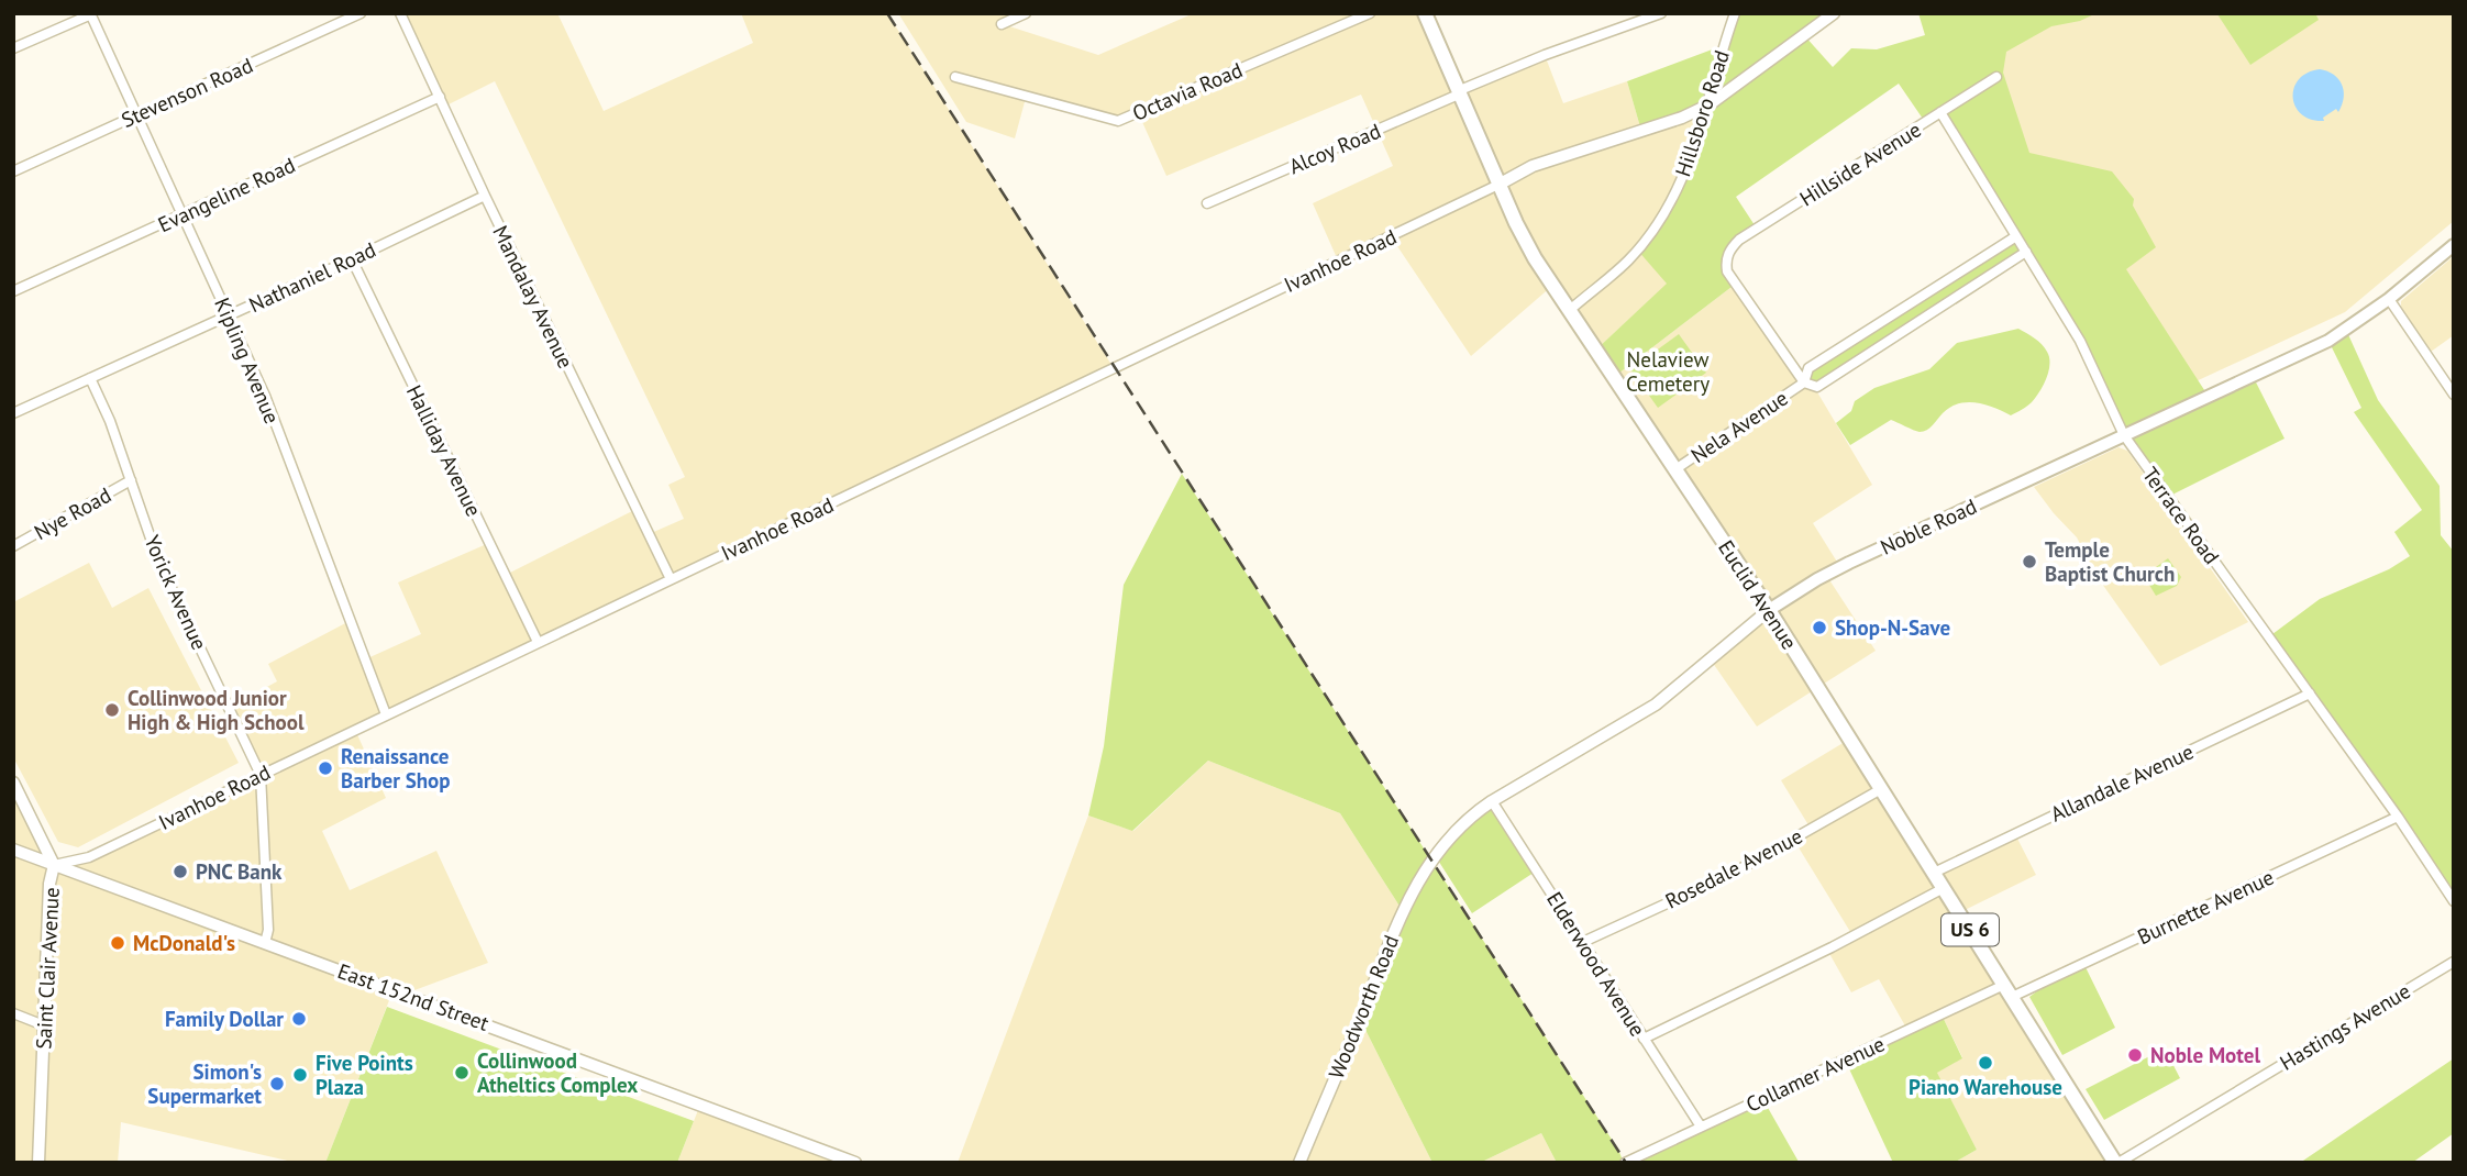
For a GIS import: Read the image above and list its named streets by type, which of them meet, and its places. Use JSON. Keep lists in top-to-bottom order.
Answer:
{
  "streets": {
    "main road": ["Noble Road", "Euclid Avenue", "US 6"],
    "street": [
      "Octavia Road",
      "Stevenson Road",
      "Hillsboro Road",
      "Alcoy Road",
      "Hillside Avenue",
      "Evangeline Road",
      "Ivanhoe Road",
      "Nathaniel Road",
      "Mandalay Avenue",
      "Kipling Avenue",
      "Nela Avenue",
      "Halliday Avenue",
      "Nye Road",
      "Terrace Road",
      "Yorick Avenue",
      "Allandale Avenue",
      "Rosedale Avenue",
      "Burnette Avenue",
      "Elderwood Avenue",
      "Saint Clair Avenue",
      "East 152nd Street",
      "Woodworth Road",
      "Hastings Avenue",
      "Collamer Avenue"
    ]
  },
  "crossings": [
    ["Stevenson Road", "Kipling Avenue"],
    ["Hillsboro Road", "Euclid Avenue"],
    ["Alcoy Road", "Euclid Avenue"],
    ["Hillside Avenue", "Nela Avenue"],
    ["Hillside Avenue", "Terrace Road"],
    ["Evangeline Road", "Mandalay Avenue"],
    ["Evangeline Road", "Kipling Avenue"],
    ["Ivanhoe Road", "Mandalay Avenue"],
    ["Ivanhoe Road", "Kipling Avenue"],
    ["Ivanhoe Road", "Halliday Avenue"],
    ["Ivanhoe Road", "Yorick Avenue"],
    ["Ivanhoe Road", "Euclid Avenue"],
    ["Ivanhoe Road", "Saint Clair Avenue"],
    ["Ivanhoe Road", "East 152nd Street"],
    ["Nathaniel Road", "Mandalay Avenue"],
    ["Nathaniel Road", "Kipling Avenue"],
    ["Nathaniel Road", "Halliday Avenue"],
    ["Nathaniel Road", "Yorick Avenue"],
    ["Nela Avenue", "Terrace Road"],
    ["Nela Avenue", "Euclid Avenue"],
    ["Nye Road", "Yorick Avenue"],
    ["Terrace Road", "Noble Road"],
    ["Terrace Road", "Allandale Avenue"],
    ["Terrace Road", "Burnette Avenue"],
    ["Noble Road", "Euclid Avenue"],
    ["Noble Road", "Elderwood Avenue"],
    ["Noble Road", "Woodworth Road"],
    ["Yorick Avenue", "East 152nd Street"],
    ["Euclid Avenue", "Allandale Avenue"],
    ["Euclid Avenue", "Rosedale Avenue"],
    ["Euclid Avenue", "Burnette Avenue"],
    ["Euclid Avenue", "Hastings Avenue"],
    ["Euclid Avenue", "Collamer Avenue"],
    ["Rosedale Avenue", "Elderwood Avenue"],
    ["Burnette Avenue", "Collamer Avenue"],
    ["Elderwood Avenue", "Collamer Avenue"],
    ["Saint Clair Avenue", "East 152nd Street"]
  ],
  "parks": ["Nelaview Cemetery"],
  "places": [
    "Temple Baptist Church",
    "Shop-N-Save",
    "Collinwood Junior High & High School",
    "Renaissance Barber Shop",
    "PNC Bank",
    "McDonald's",
    "Family Dollar",
    "Noble Motel",
    "Piano Warehouse",
    "Collinwood Atheltics Complex",
    "Five Points Plaza",
    "Simon's Supermarket"
  ]
}
